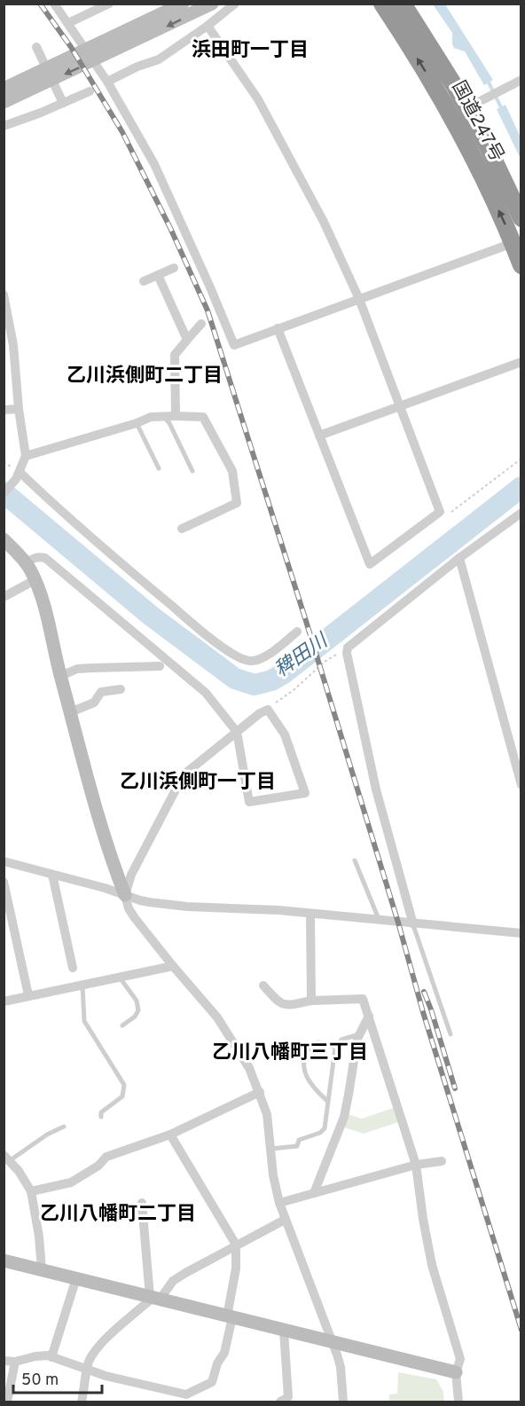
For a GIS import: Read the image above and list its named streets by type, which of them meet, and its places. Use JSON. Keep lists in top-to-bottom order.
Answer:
{
  "streets": {
    "highway": ["国道247号"]
  },
  "districts": [
    "浜田町一丁目",
    "乙川浜側町二丁目",
    "乙川浜側町一丁目",
    "乙川八幡町三丁目",
    "乙川八幡町二丁目"
  ],
  "water": ["稗田川"],
  "scale_bar": "50 m"
}
